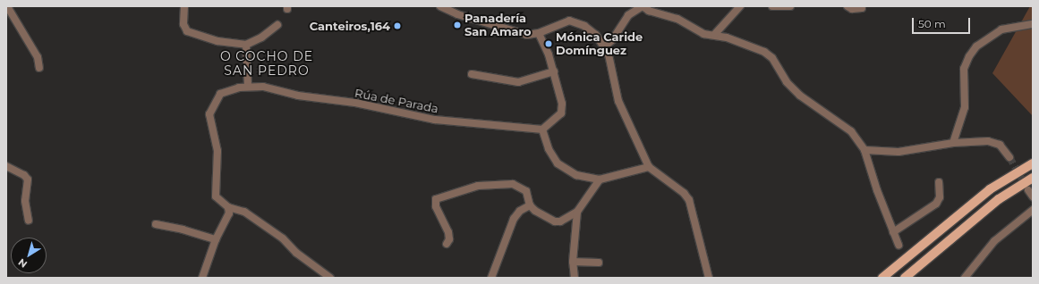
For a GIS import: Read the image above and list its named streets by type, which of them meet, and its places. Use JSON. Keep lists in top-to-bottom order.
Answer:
{
  "streets": {
    "street": ["Rúa de Parada"]
  },
  "districts": ["O COCHO DE SAN PEDRO"],
  "places": ["Panadería San Amaro", "Canteiros,164", "Mónica Caride Domínguez"],
  "scale_bar": "50 m",
  "north": "bottom left"
}
